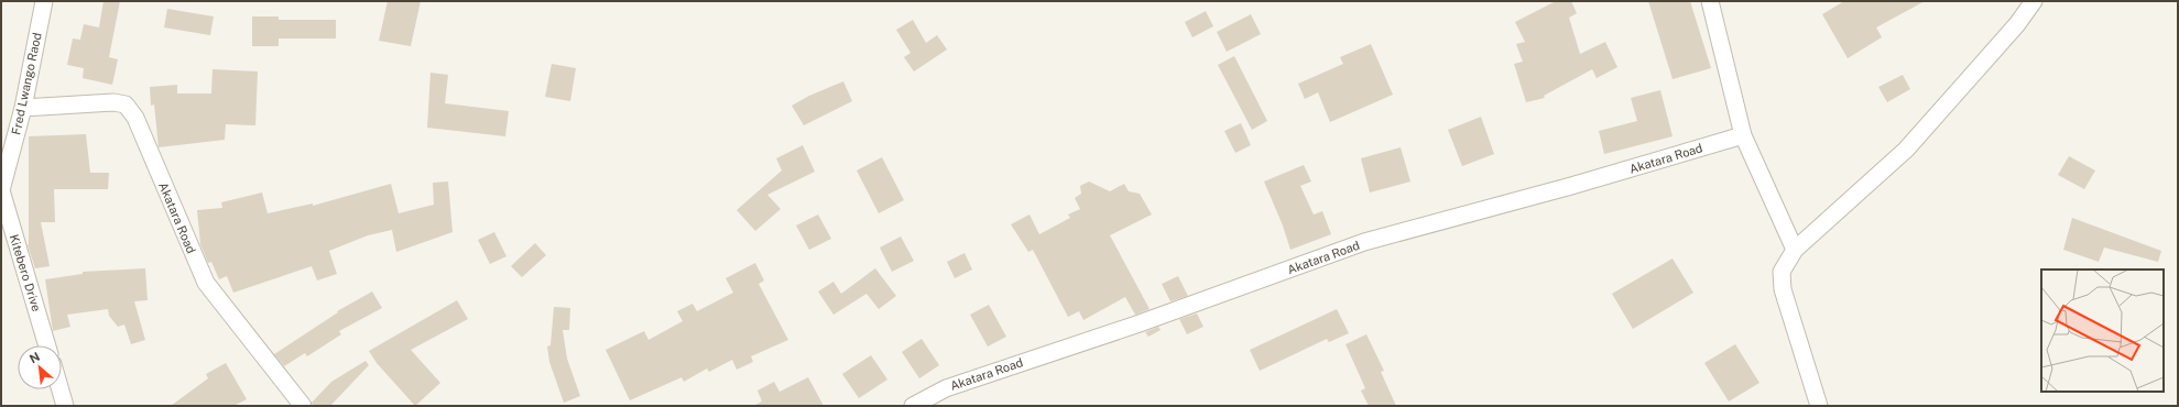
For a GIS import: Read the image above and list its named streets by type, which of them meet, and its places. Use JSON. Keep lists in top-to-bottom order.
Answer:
{
  "streets": {
    "street": ["Fred Lwango Raod", "Akatara Road", "Kitebero Drive"]
  },
  "crossings": [
    ["Fred Lwango Raod", "Akatara Road"],
    ["Fred Lwango Raod", "Kitebero Drive"]
  ],
  "north": "top left"
}
